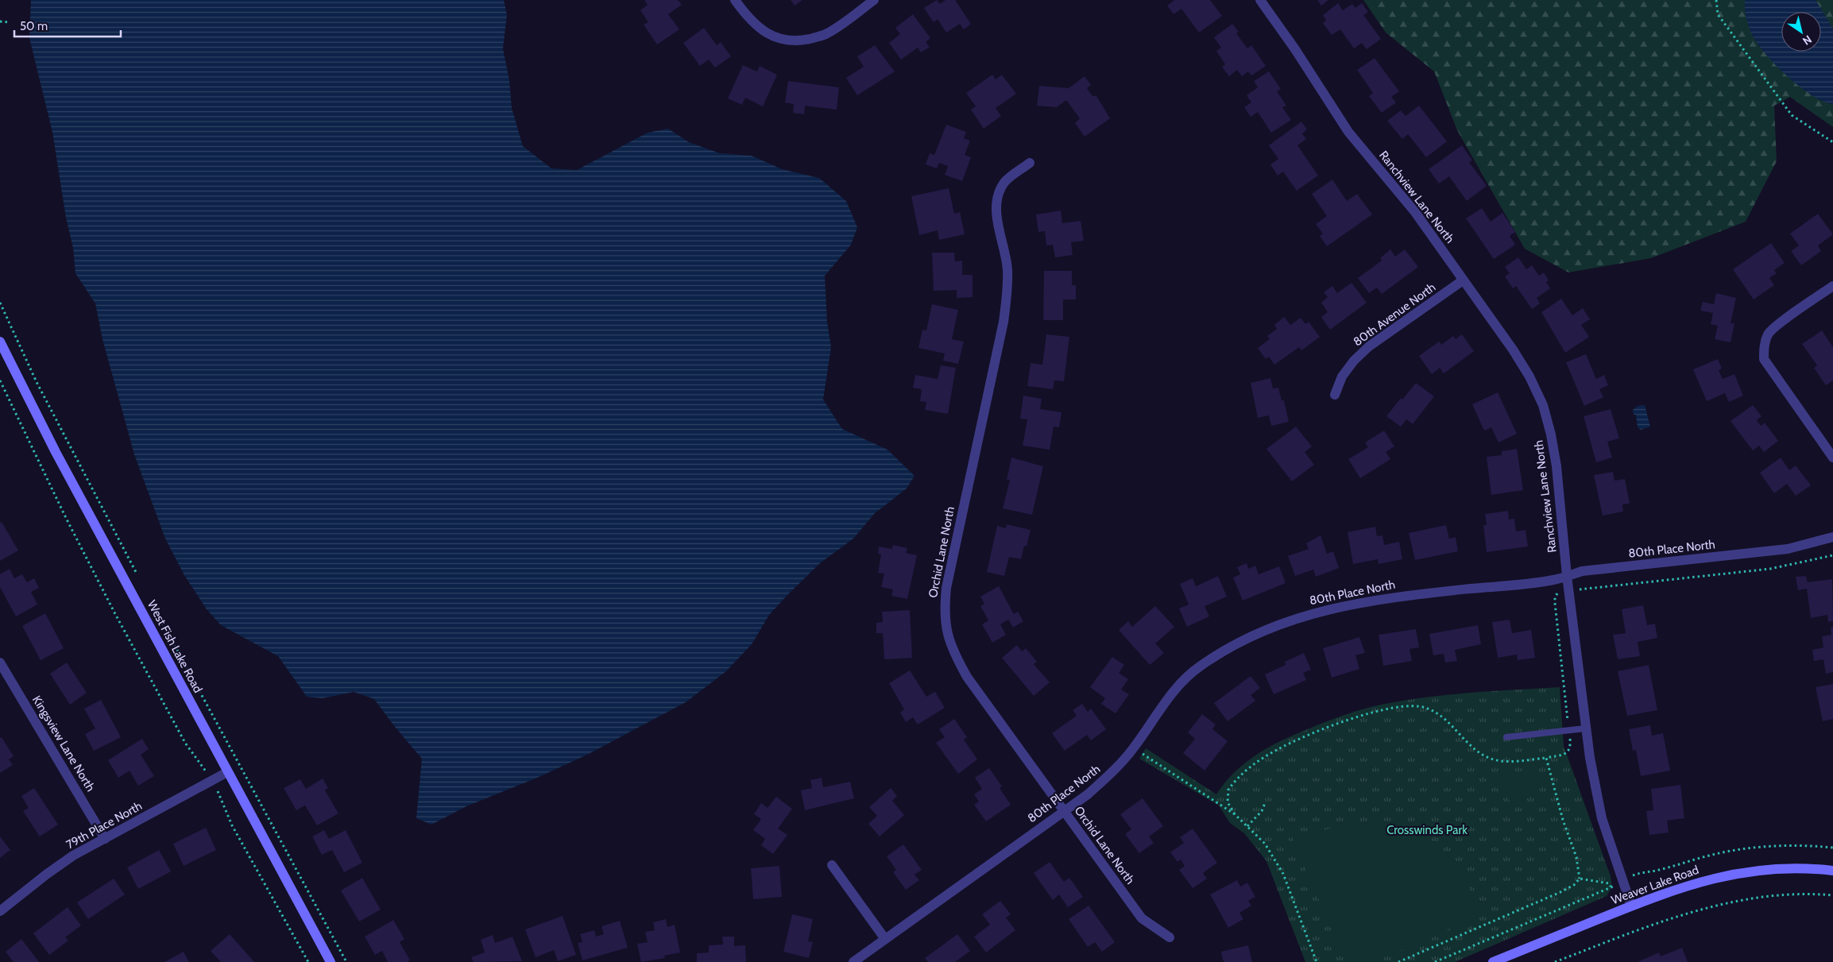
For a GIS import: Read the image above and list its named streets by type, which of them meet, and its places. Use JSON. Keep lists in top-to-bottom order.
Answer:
{
  "streets": {
    "street": [
      "Ranchview Lane North",
      "80th Avenue North",
      "80th Place North",
      "Orchid Lane North",
      "West Fish Lake Road",
      "Kingsview Lane North",
      "79th Place North",
      "Weaver Lake Road"
    ]
  },
  "crossings": [
    ["Ranchview Lane North", "80th Avenue North"],
    ["Ranchview Lane North", "80th Place North"],
    ["Ranchview Lane North", "Weaver Lake Road"],
    ["80th Place North", "Orchid Lane North"],
    ["West Fish Lake Road", "79th Place North"],
    ["Kingsview Lane North", "79th Place North"]
  ],
  "parks": ["Crosswinds Park"],
  "scale_bar": "50 m",
  "north": "bottom right"
}
